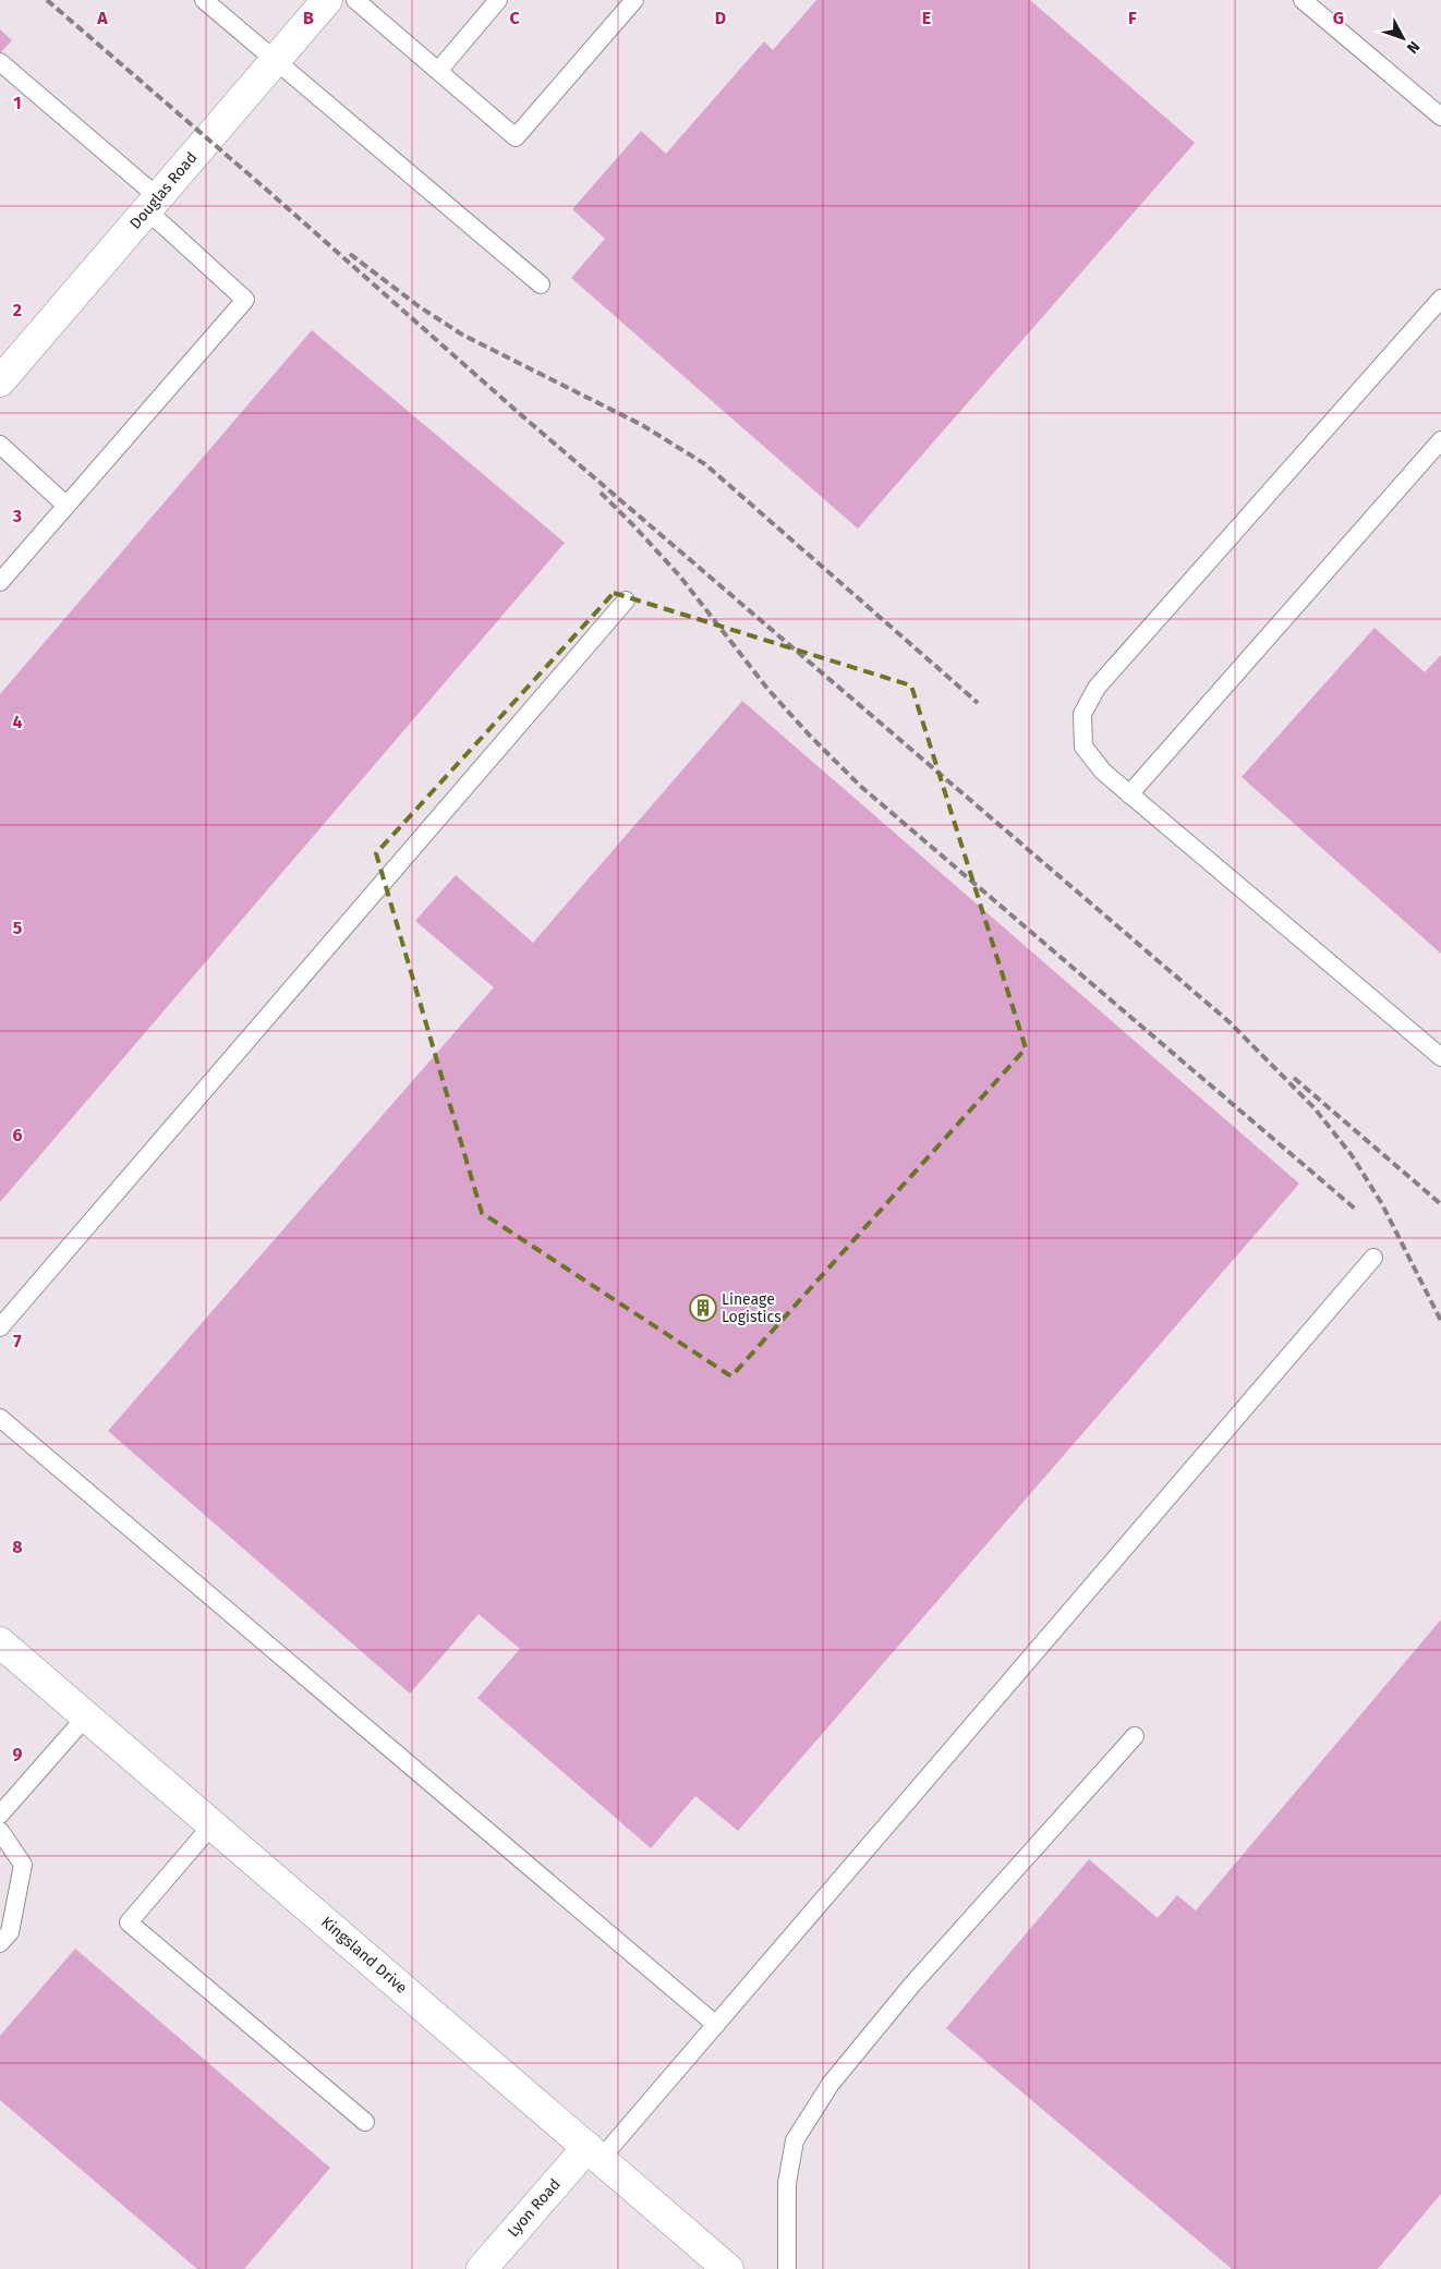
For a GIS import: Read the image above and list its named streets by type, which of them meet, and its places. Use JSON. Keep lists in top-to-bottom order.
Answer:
{
  "streets": {
    "street": ["Douglas Road", "Kingsland Drive", "Lyon Road"]
  },
  "crossings": [
    ["Kingsland Drive", "Lyon Road"]
  ],
  "places": {
    "building": ["Lineage Logistics"]
  },
  "north": "bottom right",
  "grid": {
    "columns": [
      "A",
      "B",
      "C",
      "D",
      "E",
      "F",
      "G"
    ],
    "rows": [
      "1",
      "2",
      "3",
      "4",
      "5",
      "6",
      "7",
      "8",
      "9"
    ]
  }
}
